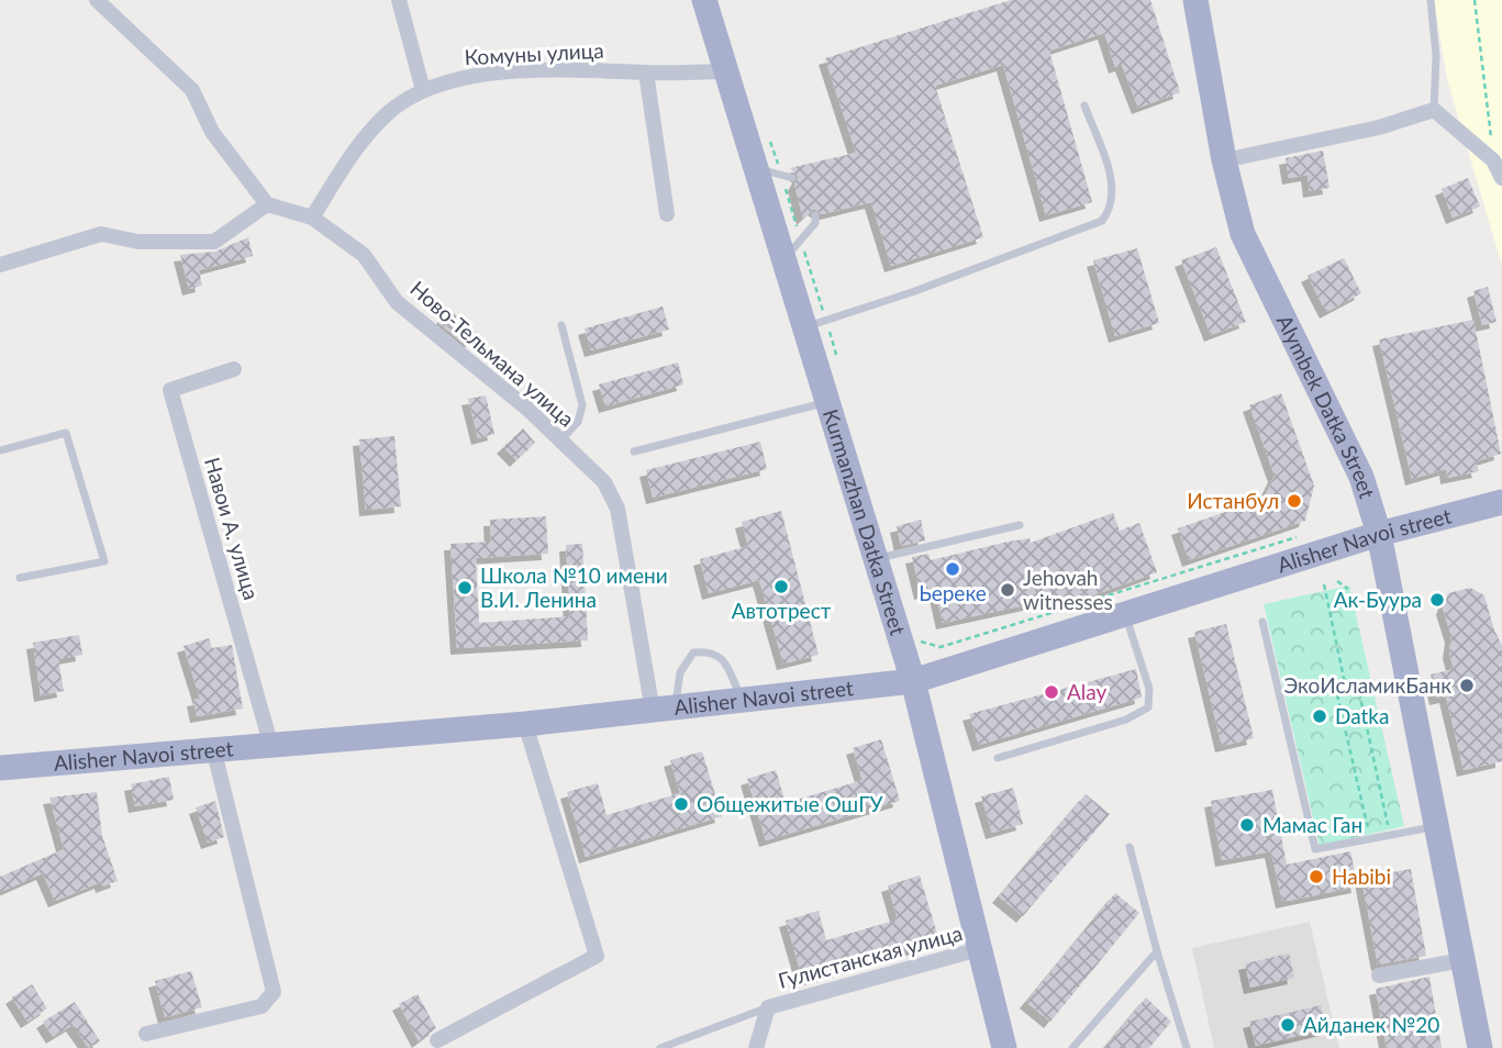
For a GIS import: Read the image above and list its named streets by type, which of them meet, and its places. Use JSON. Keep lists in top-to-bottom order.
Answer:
{
  "streets": {
    "main road": ["Alymbek Datka Street", "Kurmanzhan Datka Street", "Alisher Navoi street"],
    "street": [
      "Комуны улица",
      "Ново-Тельмана улица",
      "Навои А. улица",
      "Гулистанская улица"
    ]
  },
  "crossings": [
    ["Комуны улица", "Ново-Тельмана улица"],
    ["Комуны улица", "Kurmanzhan Datka Street"],
    ["Ново-Тельмана улица", "Alisher Navoi street"],
    ["Alymbek Datka Street", "Alisher Navoi street"],
    ["Kurmanzhan Datka Street", "Alisher Navoi street"],
    ["Kurmanzhan Datka Street", "Гулистанская улица"],
    ["Навои А. улица", "Alisher Navoi street"]
  ],
  "places": [
    "Истанбул",
    "Ьереке",
    "Автотрест",
    "Школа №10 имени В.И. Ленина",
    "Jehovah witnesses",
    "Ак-Буура",
    "ЭкоИсламикБанк",
    "Alay",
    "Datka",
    "Общежитые ОшГУ",
    "Мамас Ган",
    "Habibi",
    "Айданек №20"
  ]
}
